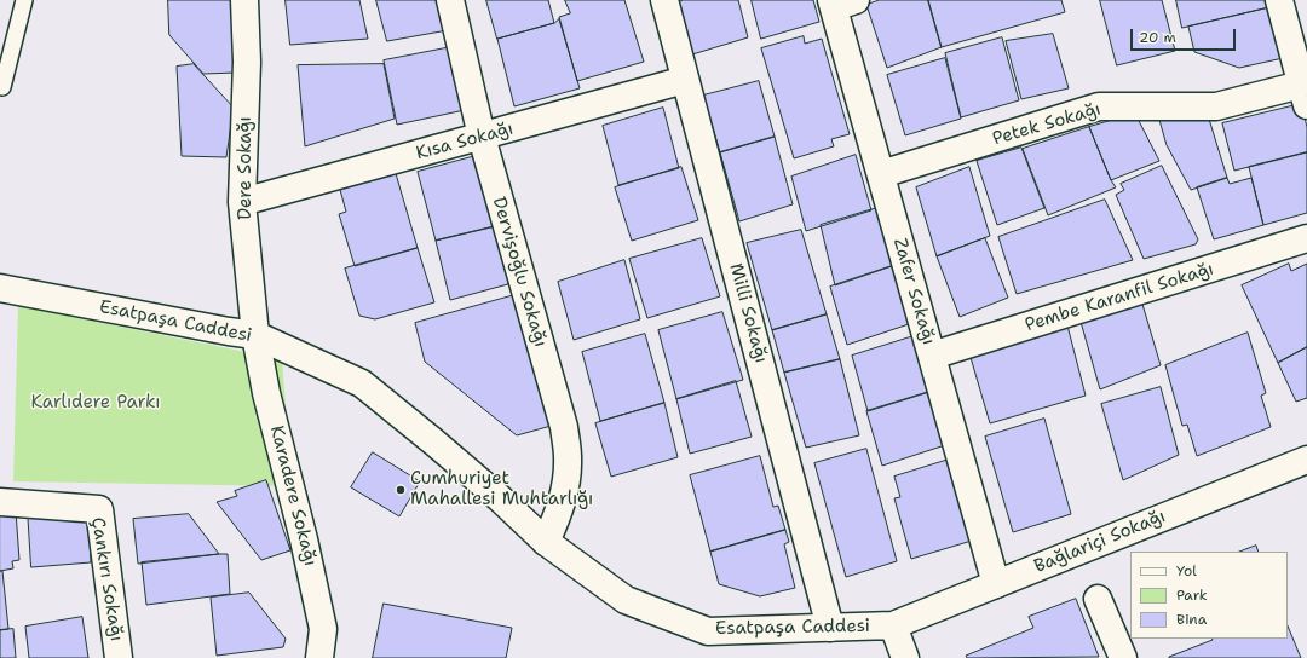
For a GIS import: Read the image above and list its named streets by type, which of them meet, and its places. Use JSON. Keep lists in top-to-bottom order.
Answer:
{
  "streets": {
    "street": [
      "Petek Sokağı",
      "Kısa Sokağı",
      "Dere Sokağı",
      "Dervişoğlu Sokağı",
      "Zafer Sokağı",
      "Pembe Karanfil Sokağı",
      "Milli Sokağı",
      "Esatpaşa Caddesi",
      "Karadere Sokağı",
      "Bağlariçi Sokağı",
      "Çankırı Sokağı"
    ]
  },
  "crossings": [
    ["Petek Sokağı", "Zafer Sokağı"],
    ["Kısa Sokağı", "Dere Sokağı"],
    ["Kısa Sokağı", "Dervişoğlu Sokağı"],
    ["Kısa Sokağı", "Milli Sokağı"],
    ["Dere Sokağı", "Esatpaşa Caddesi"],
    ["Dere Sokağı", "Karadere Sokağı"],
    ["Dervişoğlu Sokağı", "Esatpaşa Caddesi"],
    ["Zafer Sokağı", "Pembe Karanfil Sokağı"],
    ["Zafer Sokağı", "Bağlariçi Sokağı"],
    ["Milli Sokağı", "Esatpaşa Caddesi"],
    ["Esatpaşa Caddesi", "Karadere Sokağı"],
    ["Esatpaşa Caddesi", "Bağlariçi Sokağı"]
  ],
  "parks": ["Karlıdere Parkı"],
  "places": ["Cumhuriyet Mahallesi Muhtarlığı"],
  "legend": ["Yol", "Park", "Bina"],
  "scale_bar": "20 m"
}
